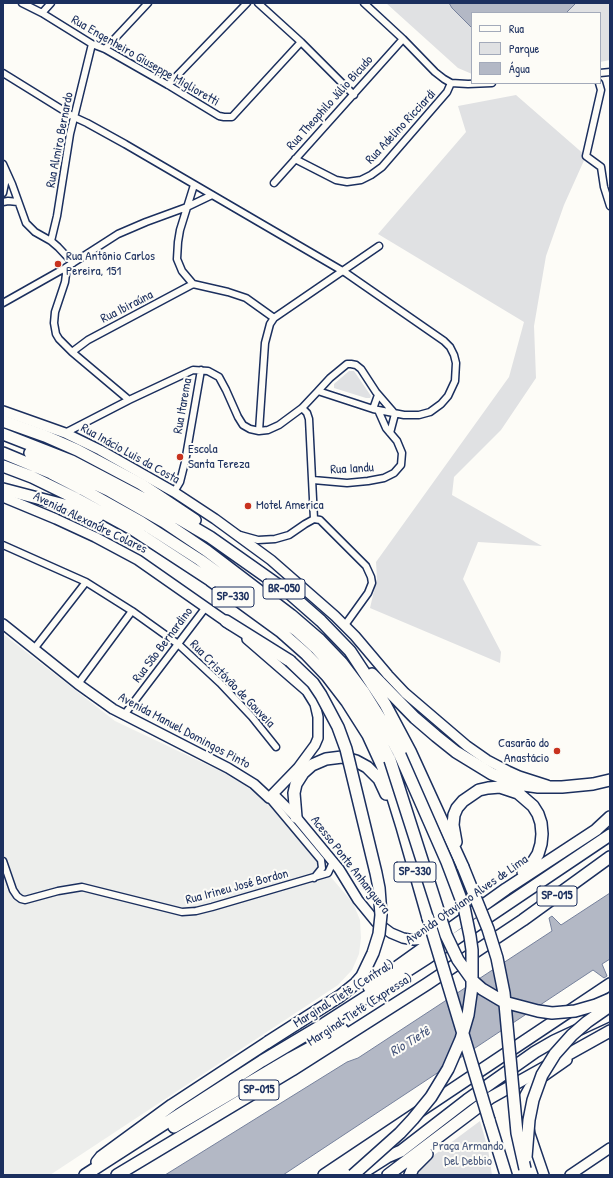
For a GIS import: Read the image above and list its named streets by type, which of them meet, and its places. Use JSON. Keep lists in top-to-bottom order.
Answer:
{
  "streets": {
    "highway": [
      "BR-050",
      "SP-330",
      "SP-015",
      "Avenida Otaviano Alves de Lima",
      "Marginal Tietê (Central)",
      "Marginal Tietê (Expressa)"
    ],
    "main road": [
      "Rua Inácio Luis da Costa",
      "Avenida Alexandre Colares",
      "Avenida Manuel Domingos Pinto",
      "Acesso Ponte Anhanguera"
    ],
    "street": [
      "Rua Engenheiro Giuseppe Miglioretti",
      "Rua Theophilo Júlio Bicudo",
      "Rua Adelino Ricciardi",
      "Rua Almiro Bernardo",
      "Rua Ibiraúna",
      "Rua Itarema",
      "Rua Iandu",
      "Rua São Bernardino",
      "Rua Cristóvão de Gouveia",
      "Rua Irineu José Bordon"
    ]
  },
  "crossings": [
    ["Rua Engenheiro Giuseppe Miglioretti", "Rua Almiro Bernardo"],
    ["Rua Theophilo Júlio Bicudo", "Rua Adelino Ricciardi"],
    ["Rua Itarema", "Rua Inácio Luis da Costa"],
    ["Avenida Alexandre Colares", "Rua São Bernardino"],
    ["Avenida Alexandre Colares", "Avenida Manuel Domingos Pinto"],
    ["Avenida Alexandre Colares", "Acesso Ponte Anhanguera"],
    ["Rua São Bernardino", "Rua Cristóvão de Gouveia"],
    ["Rua São Bernardino", "Avenida Manuel Domingos Pinto"],
    ["Avenida Manuel Domingos Pinto", "Acesso Ponte Anhanguera"],
    ["Avenida Manuel Domingos Pinto", "Rua Irineu José Bordon"],
    ["Acesso Ponte Anhanguera", "Avenida Otaviano Alves de Lima"],
    ["Avenida Otaviano Alves de Lima", "Marginal Tietê (Central)"]
  ],
  "water": ["Rio Tietê"],
  "parks": ["Praça Armando Del Debbio"],
  "places": [
    "Rua Antônio Carlos Pereira, 151",
    "Escola Santa Tereza",
    "Motel America",
    "Casarão do Anastácio"
  ],
  "legend": ["Rua", "Parque", "Água"]
}
